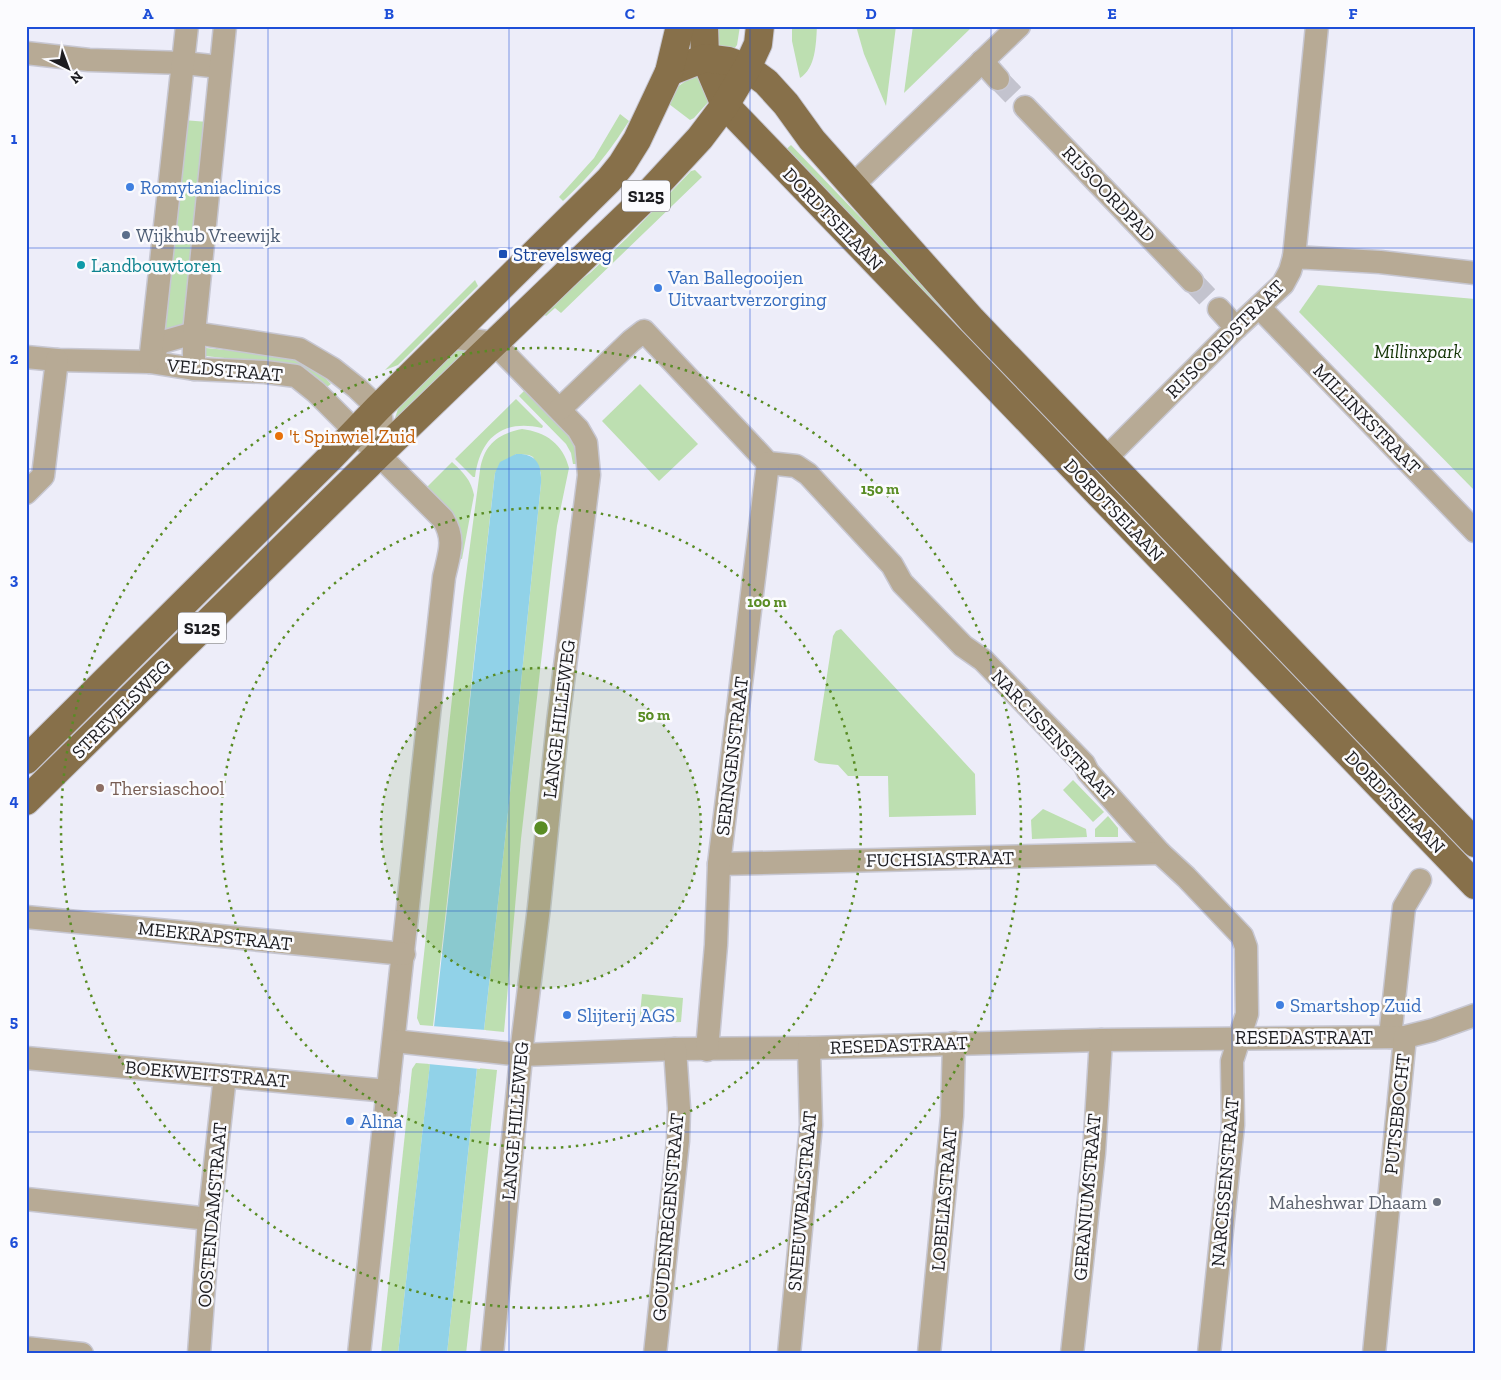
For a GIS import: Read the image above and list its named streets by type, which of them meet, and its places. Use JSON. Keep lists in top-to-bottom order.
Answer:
{
  "streets": {
    "main road": ["S125", "DORDTSELAAN", "STREVELSWEG"],
    "street": [
      "RIJSOORDPAD",
      "RIJSOORDSTRAAT",
      "VELDSTRAAT",
      "MILLINXSTRAAT",
      "LANGE HILLEWEG",
      "NARCISSENSTRAAT",
      "SERINGENSTRAAT",
      "FUCHSIASTRAAT",
      "MEEKRAPSTRAAT",
      "RESEDASTRAAT",
      "BOEKWEITSTRAAT",
      "PUTSEBOCHT",
      "GERANIUMSTRAAT",
      "LOBELIASTRAAT",
      "SNEEUWBALSTRAAT",
      "OOSTENDAMSTRAAT",
      "GOUDENREGENSTRAAT"
    ]
  },
  "crossings": [
    ["DORDTSELAAN", "RIJSOORDSTRAAT"],
    ["DORDTSELAAN", "STREVELSWEG"],
    ["RIJSOORDSTRAAT", "MILLINXSTRAAT"],
    ["VELDSTRAAT", "STREVELSWEG"],
    ["STREVELSWEG", "LANGE HILLEWEG"],
    ["LANGE HILLEWEG", "RESEDASTRAAT"],
    ["NARCISSENSTRAAT", "SERINGENSTRAAT"],
    ["NARCISSENSTRAAT", "FUCHSIASTRAAT"],
    ["NARCISSENSTRAAT", "RESEDASTRAAT"],
    ["SERINGENSTRAAT", "FUCHSIASTRAAT"],
    ["SERINGENSTRAAT", "RESEDASTRAAT"],
    ["RESEDASTRAAT", "PUTSEBOCHT"],
    ["RESEDASTRAAT", "GERANIUMSTRAAT"],
    ["RESEDASTRAAT", "LOBELIASTRAAT"],
    ["RESEDASTRAAT", "SNEEUWBALSTRAAT"],
    ["RESEDASTRAAT", "GOUDENREGENSTRAAT"],
    ["BOEKWEITSTRAAT", "OOSTENDAMSTRAAT"]
  ],
  "parks": ["Millinxpark"],
  "places": {
    "other": [
      "Romytaniaclinics",
      "Wijkhub Vreewijk",
      "Landbouwtoren",
      "Van Ballegooijen Uitvaartverzorging",
      "'t Spinwiel Zuid",
      "Thersiaschool",
      "Smartshop Zuid",
      "Slijterij AGS",
      "Alina",
      "Maheshwar Dhaam"
    ],
    "transit": ["Strevelsweg"]
  },
  "north": "bottom right",
  "grid": {
    "columns": [
      "A",
      "B",
      "C",
      "D",
      "E",
      "F"
    ],
    "rows": [
      "1",
      "2",
      "3",
      "4",
      "5",
      "6"
    ]
  },
  "rings": ["150 m", "100 m", "50 m"]
}
